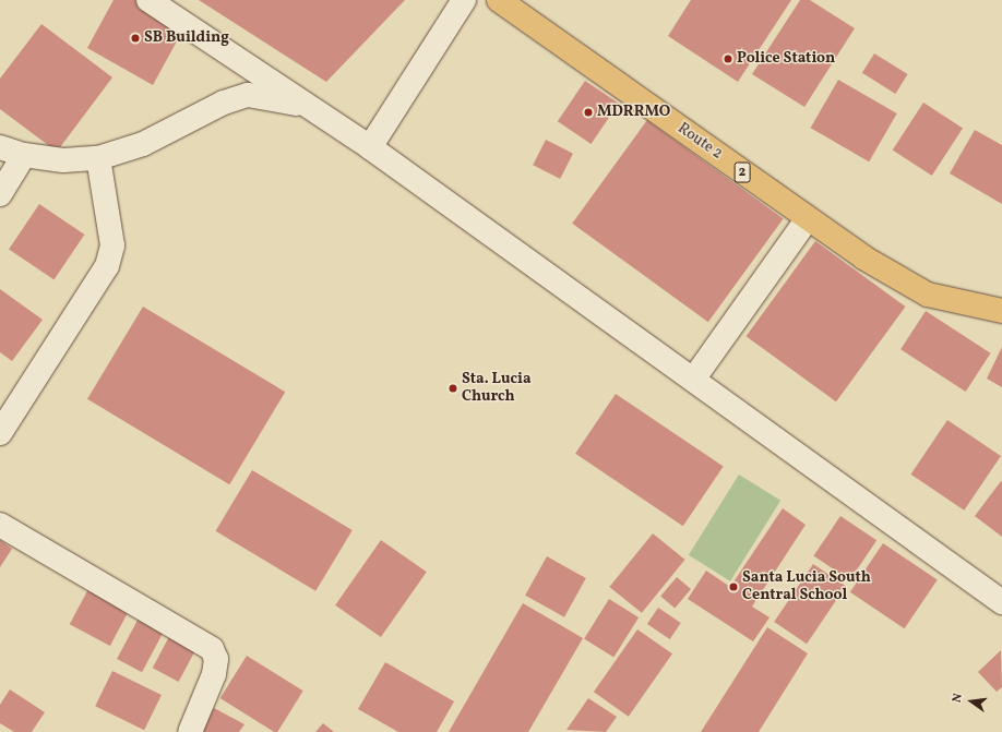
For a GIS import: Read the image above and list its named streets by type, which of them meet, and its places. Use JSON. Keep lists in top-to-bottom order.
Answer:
{
  "streets": {
    "highway": ["Route 2", "2"]
  },
  "places": [
    "SB Building",
    "Police Station",
    "MDRRMO",
    "Sta. Lucia Church",
    "Santa Lucia South Central School"
  ],
  "north": "left"
}
